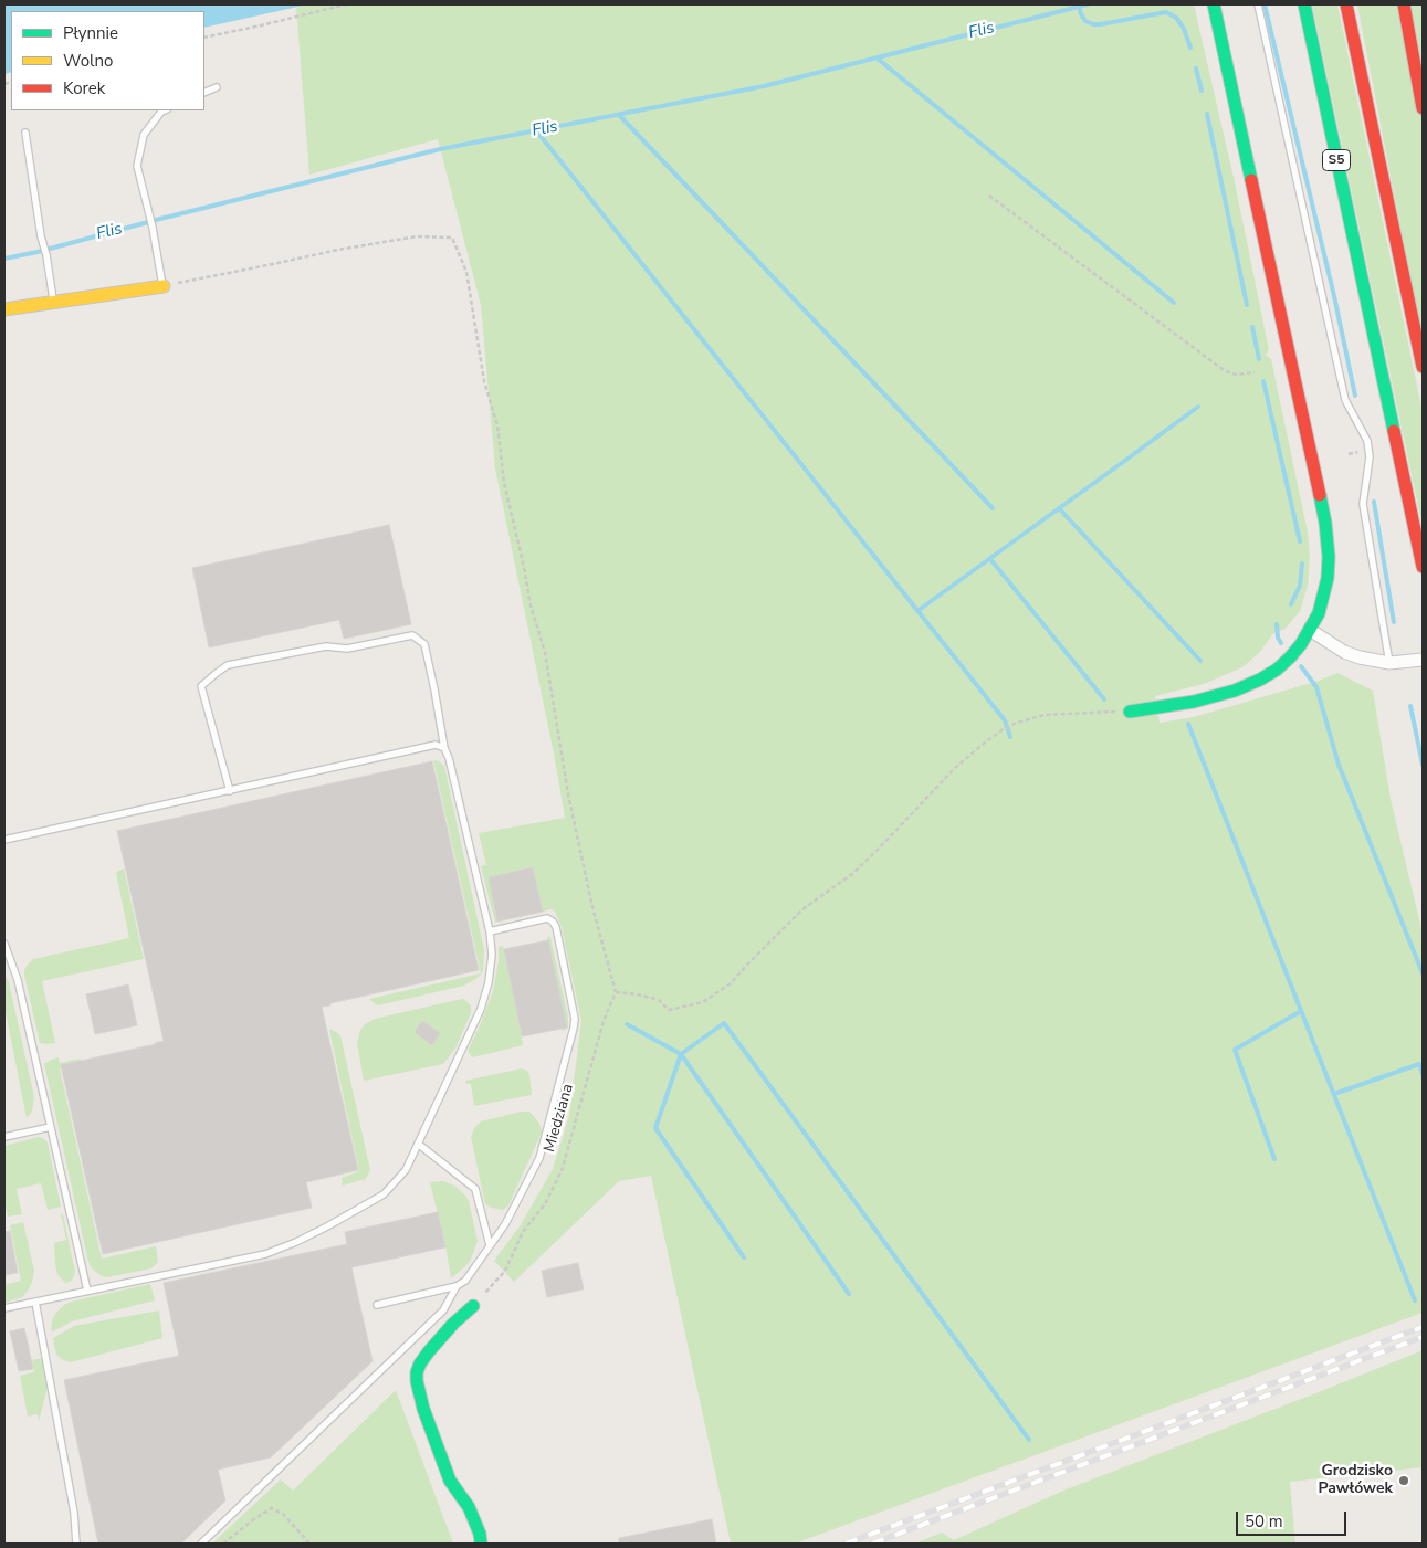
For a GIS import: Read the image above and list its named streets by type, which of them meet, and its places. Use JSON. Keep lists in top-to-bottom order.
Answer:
{
  "streets": {
    "main road": ["S5"],
    "path": ["Miedziana"]
  },
  "water": ["Flis"],
  "places": ["Grodzisko Pawłówek"],
  "legend": ["Płynnie", "Wolno", "Korek"],
  "scale_bar": "50 m"
}
